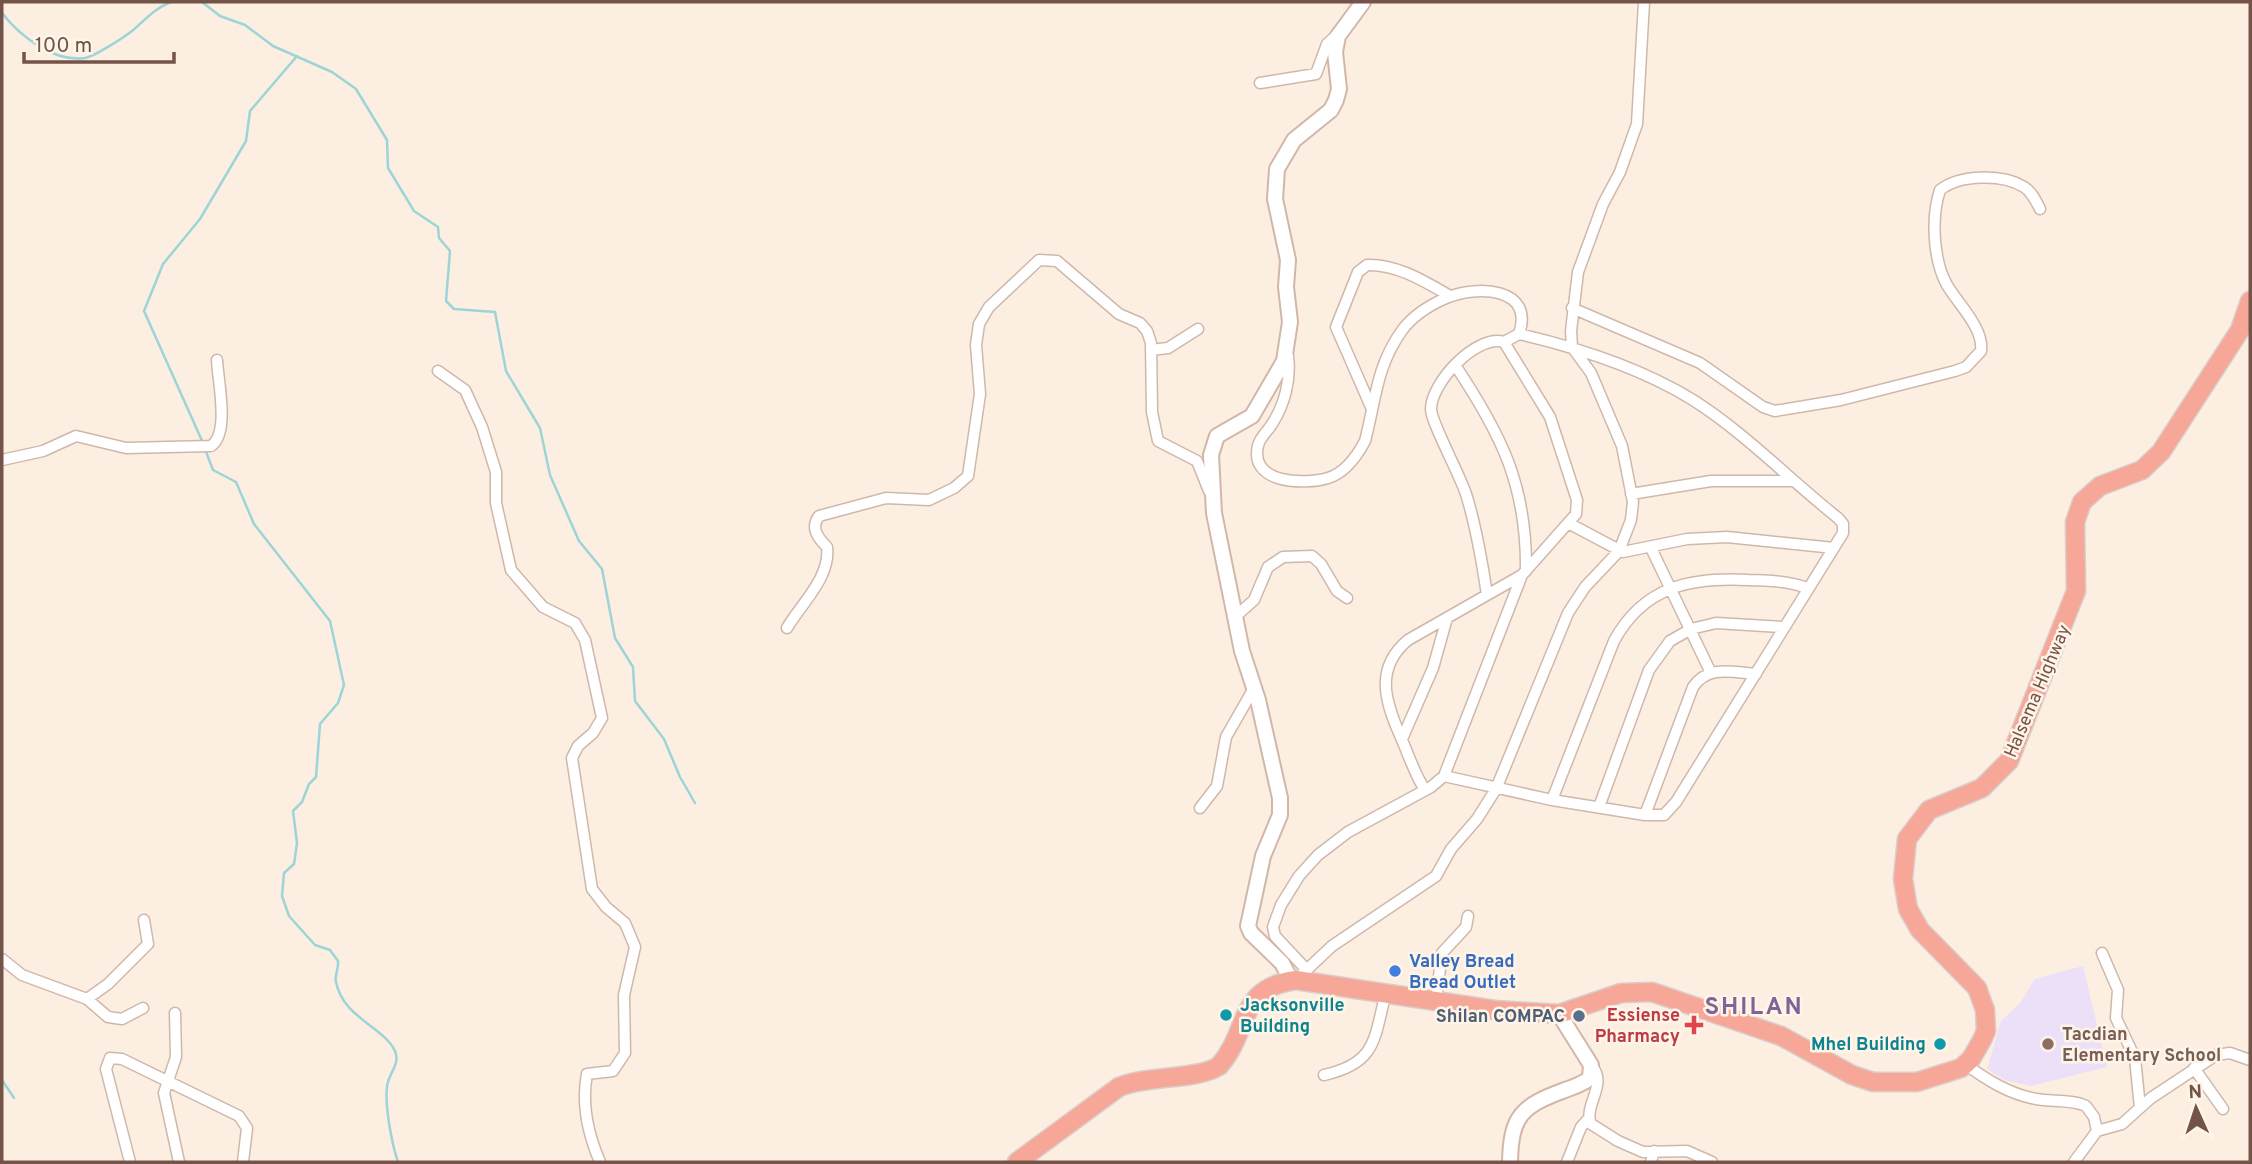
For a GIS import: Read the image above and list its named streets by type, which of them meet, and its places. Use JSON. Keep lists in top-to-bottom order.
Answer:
{
  "streets": {
    "highway": ["Halsema Highway"]
  },
  "districts": ["SHILAN"],
  "places": {
    "other": [
      "Valley Bread Bread Outlet",
      "Jacksonville Building",
      "Shilan COMPAC",
      "Mhel Building",
      "Tacdian Elementary School"
    ],
    "health": ["Essiense Pharmacy"]
  },
  "scale_bar": "100 m",
  "north": "top"
}
